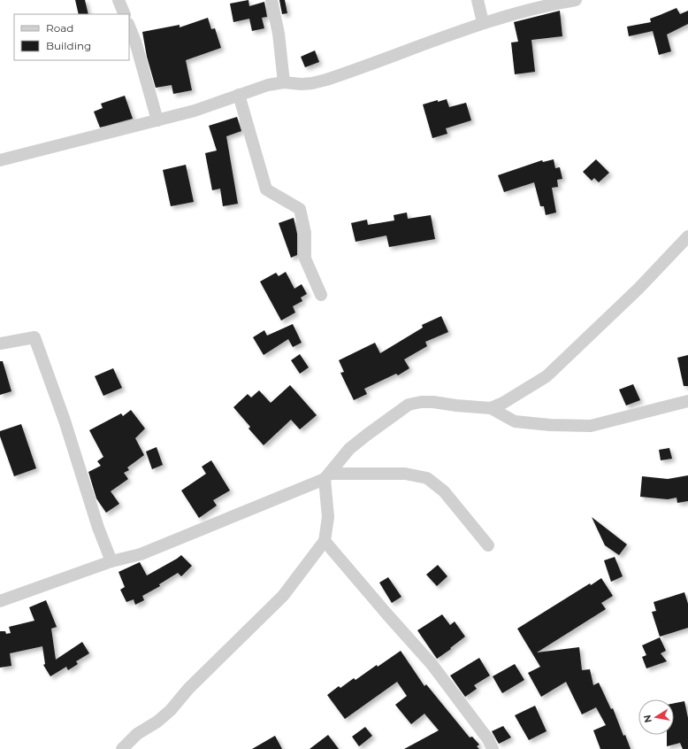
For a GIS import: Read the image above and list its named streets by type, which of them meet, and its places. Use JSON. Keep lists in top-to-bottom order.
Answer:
{
  "legend": ["Road", "Building"],
  "north": "left"
}
